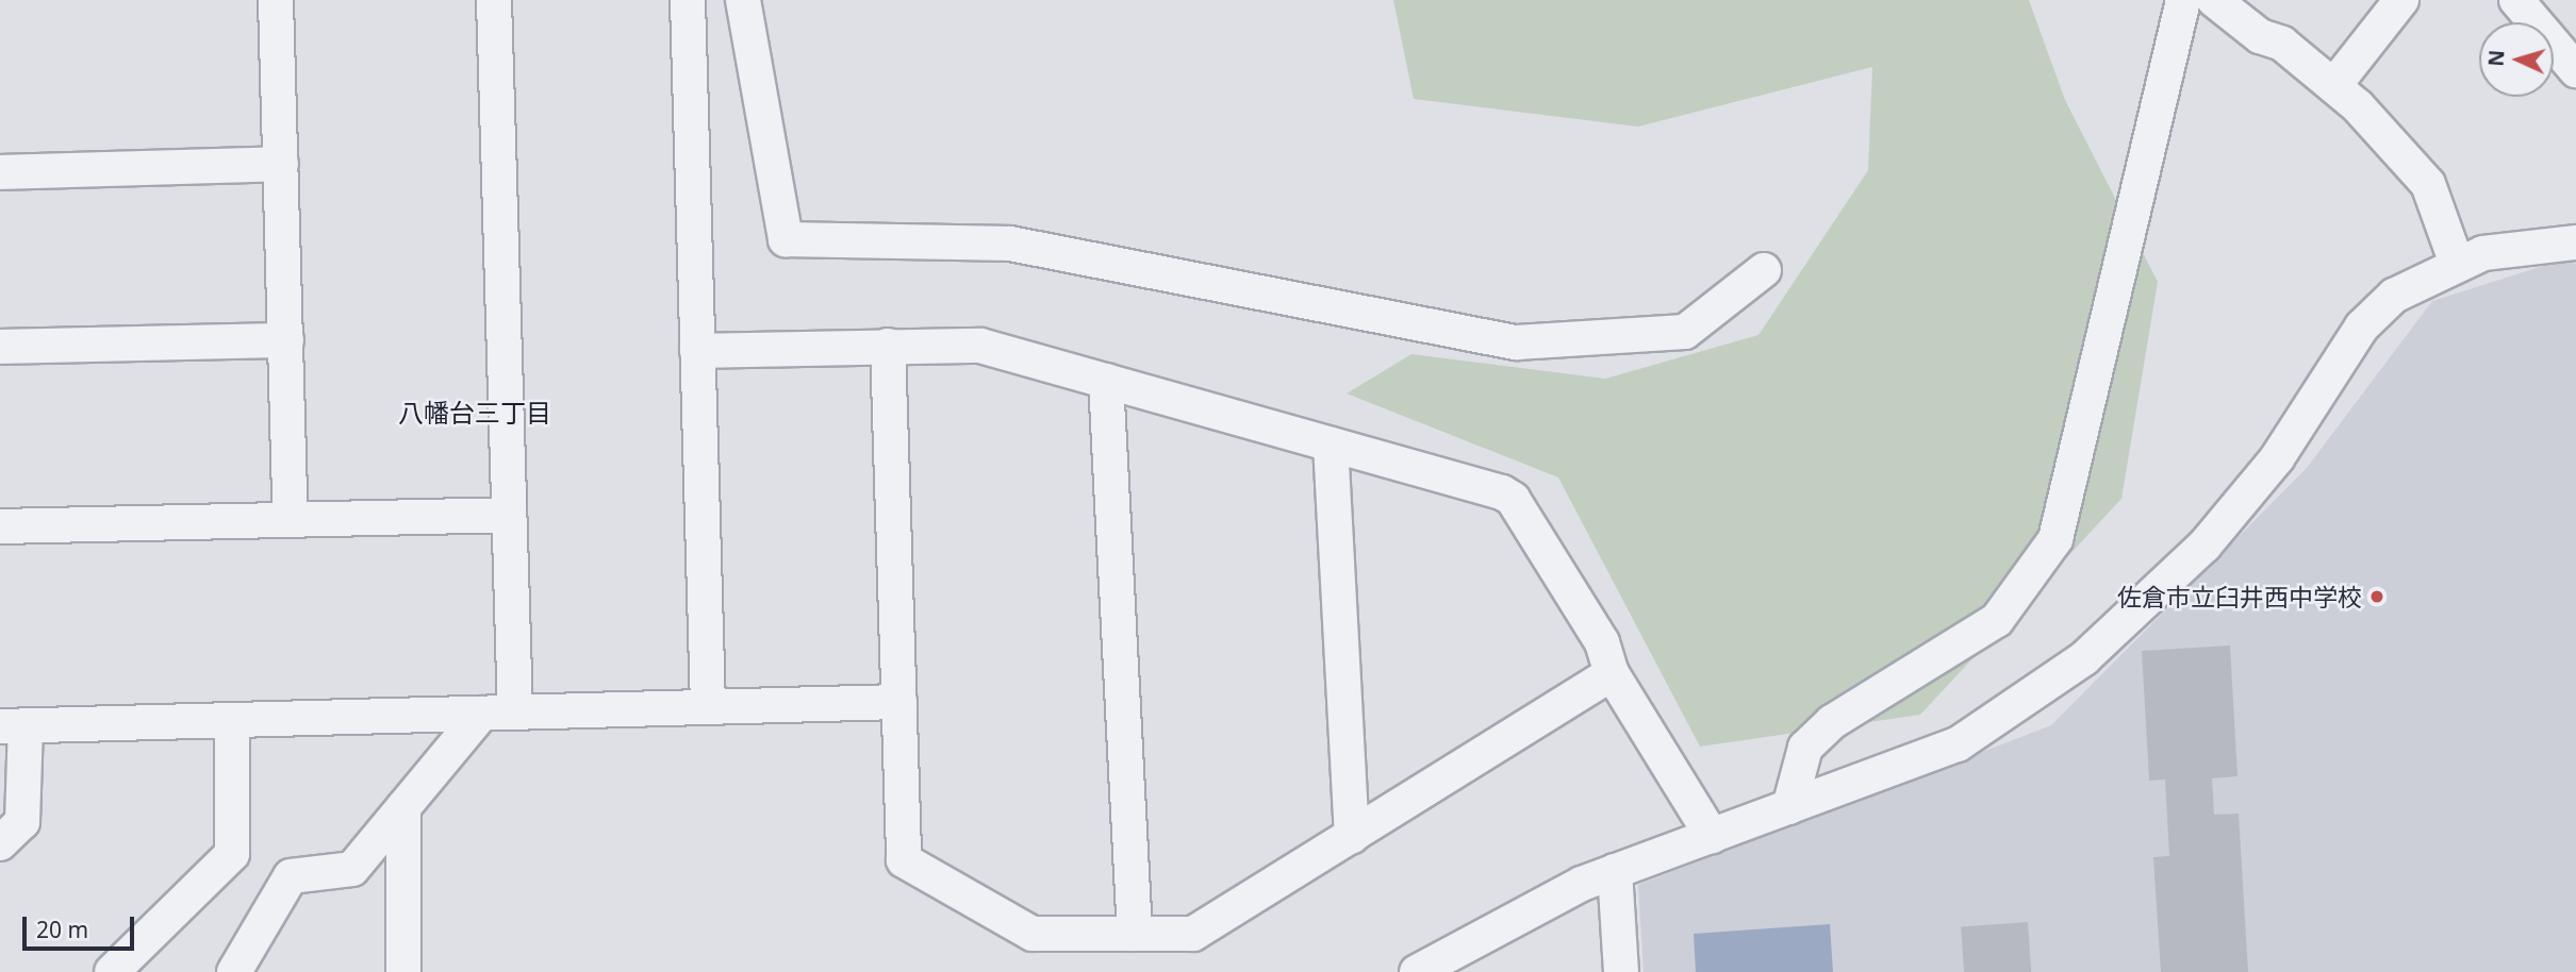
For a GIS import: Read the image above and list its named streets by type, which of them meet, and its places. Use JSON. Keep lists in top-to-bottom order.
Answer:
{
  "districts": ["八幡台三丁目"],
  "places": ["佐倉市立臼井西中学校"],
  "scale_bar": "20 m",
  "north": "left"
}
